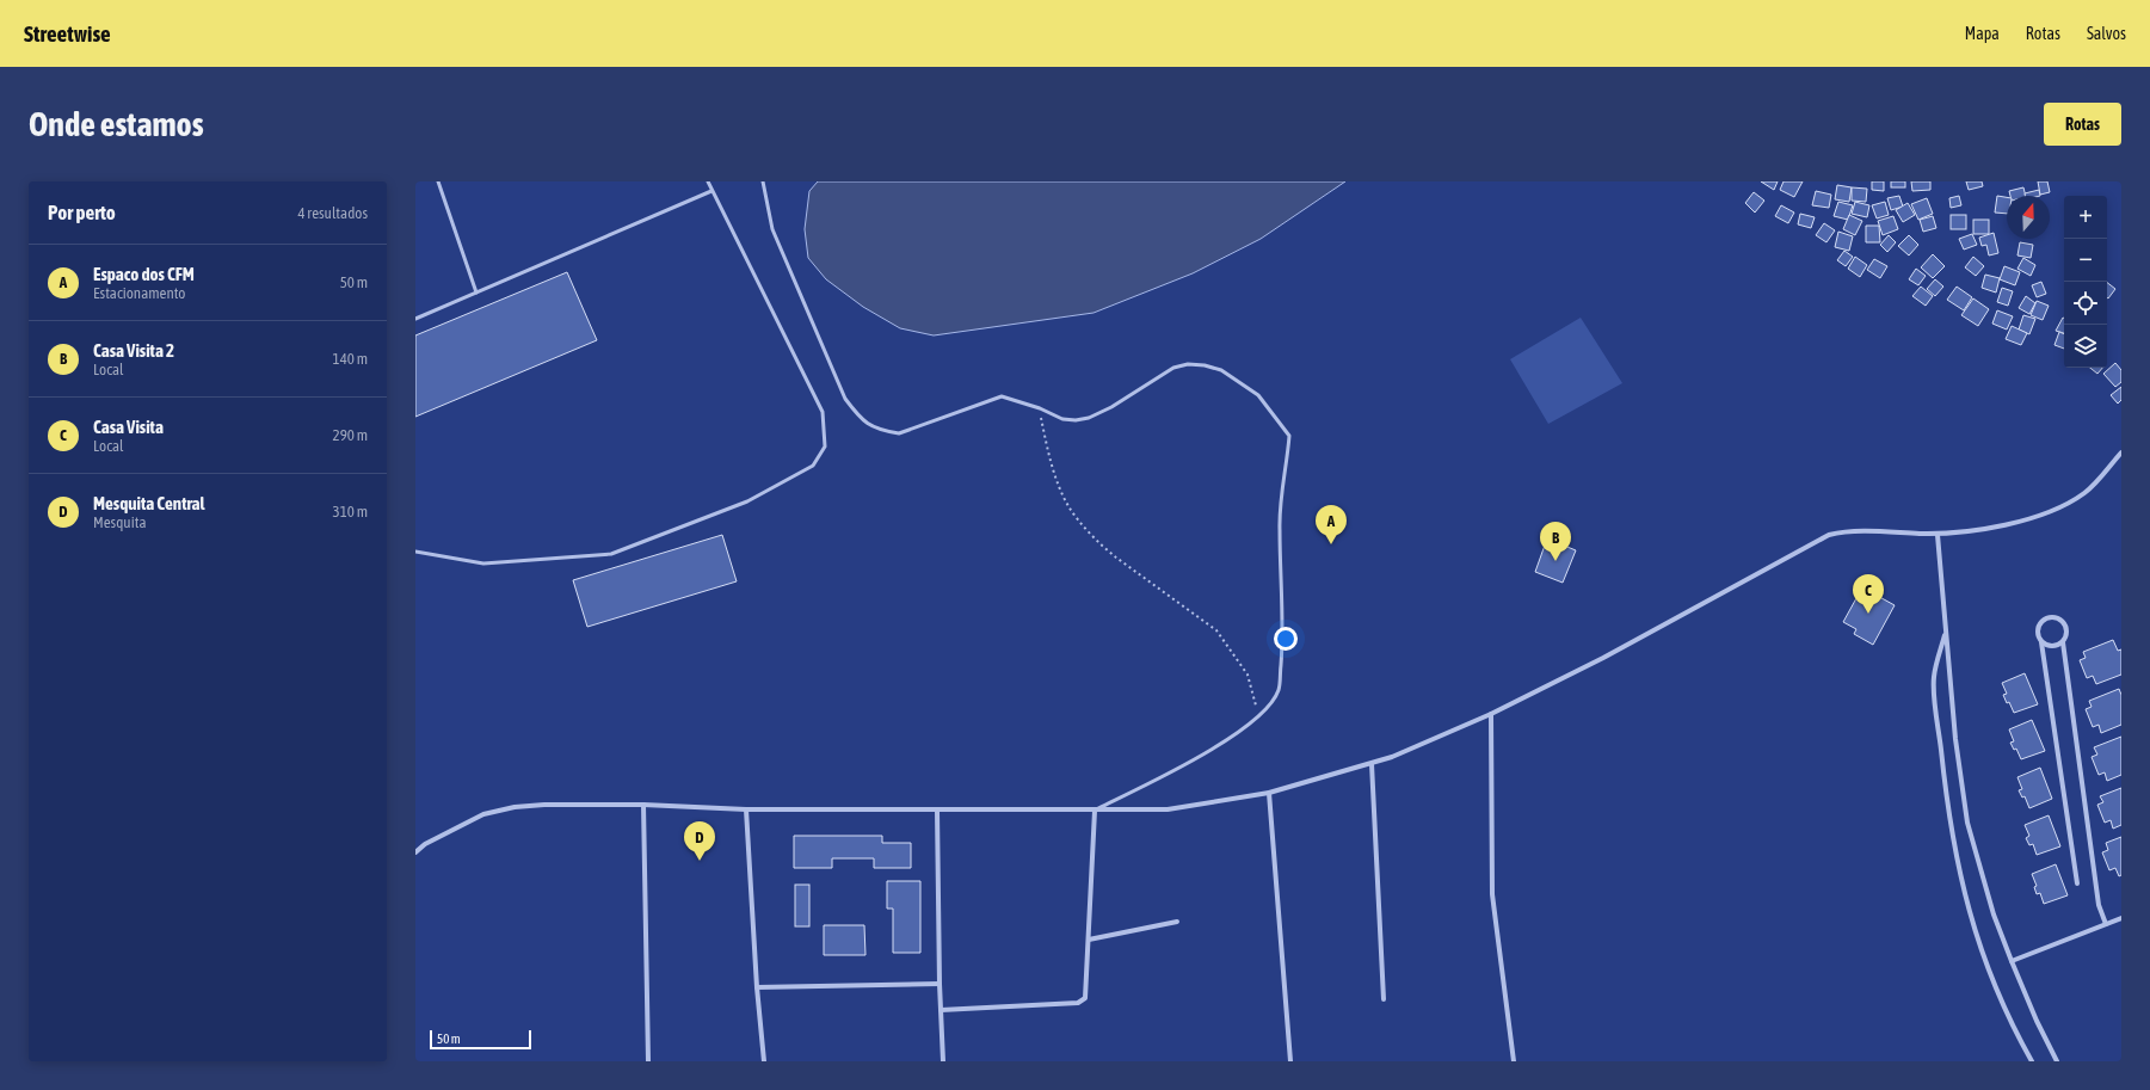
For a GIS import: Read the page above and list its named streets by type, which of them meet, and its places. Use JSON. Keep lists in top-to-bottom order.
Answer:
{
  "scale_bar": "50 m",
  "north": "top",
  "page": {
    "header": "Streetwise",
    "nav": ["Mapa", "Rotas", "Salvos"],
    "buttons": "Rotas",
    "title": "Onde estamos",
    "heading": ["Por perto", "4 resultados"],
    "map_buttons": ["+", "−"],
    "list": [
      {
        "mark": "A",
        "name": "Espaco dos CFM",
        "note": "Estacionamento",
        "value": "50 m"
      },
      {
        "mark": "B",
        "name": "Casa Visita 2",
        "note": "Local",
        "value": "140 m"
      },
      {
        "mark": "C",
        "name": "Casa Visita",
        "note": "Local",
        "value": "290 m"
      },
      {
        "mark": "D",
        "name": "Mesquita Central",
        "note": "Mesquita",
        "value": "310 m"
      }
    ],
    "pins": [
      "A",
      "B",
      "C",
      "D"
    ],
    "scale": "50 m"
  }
}
